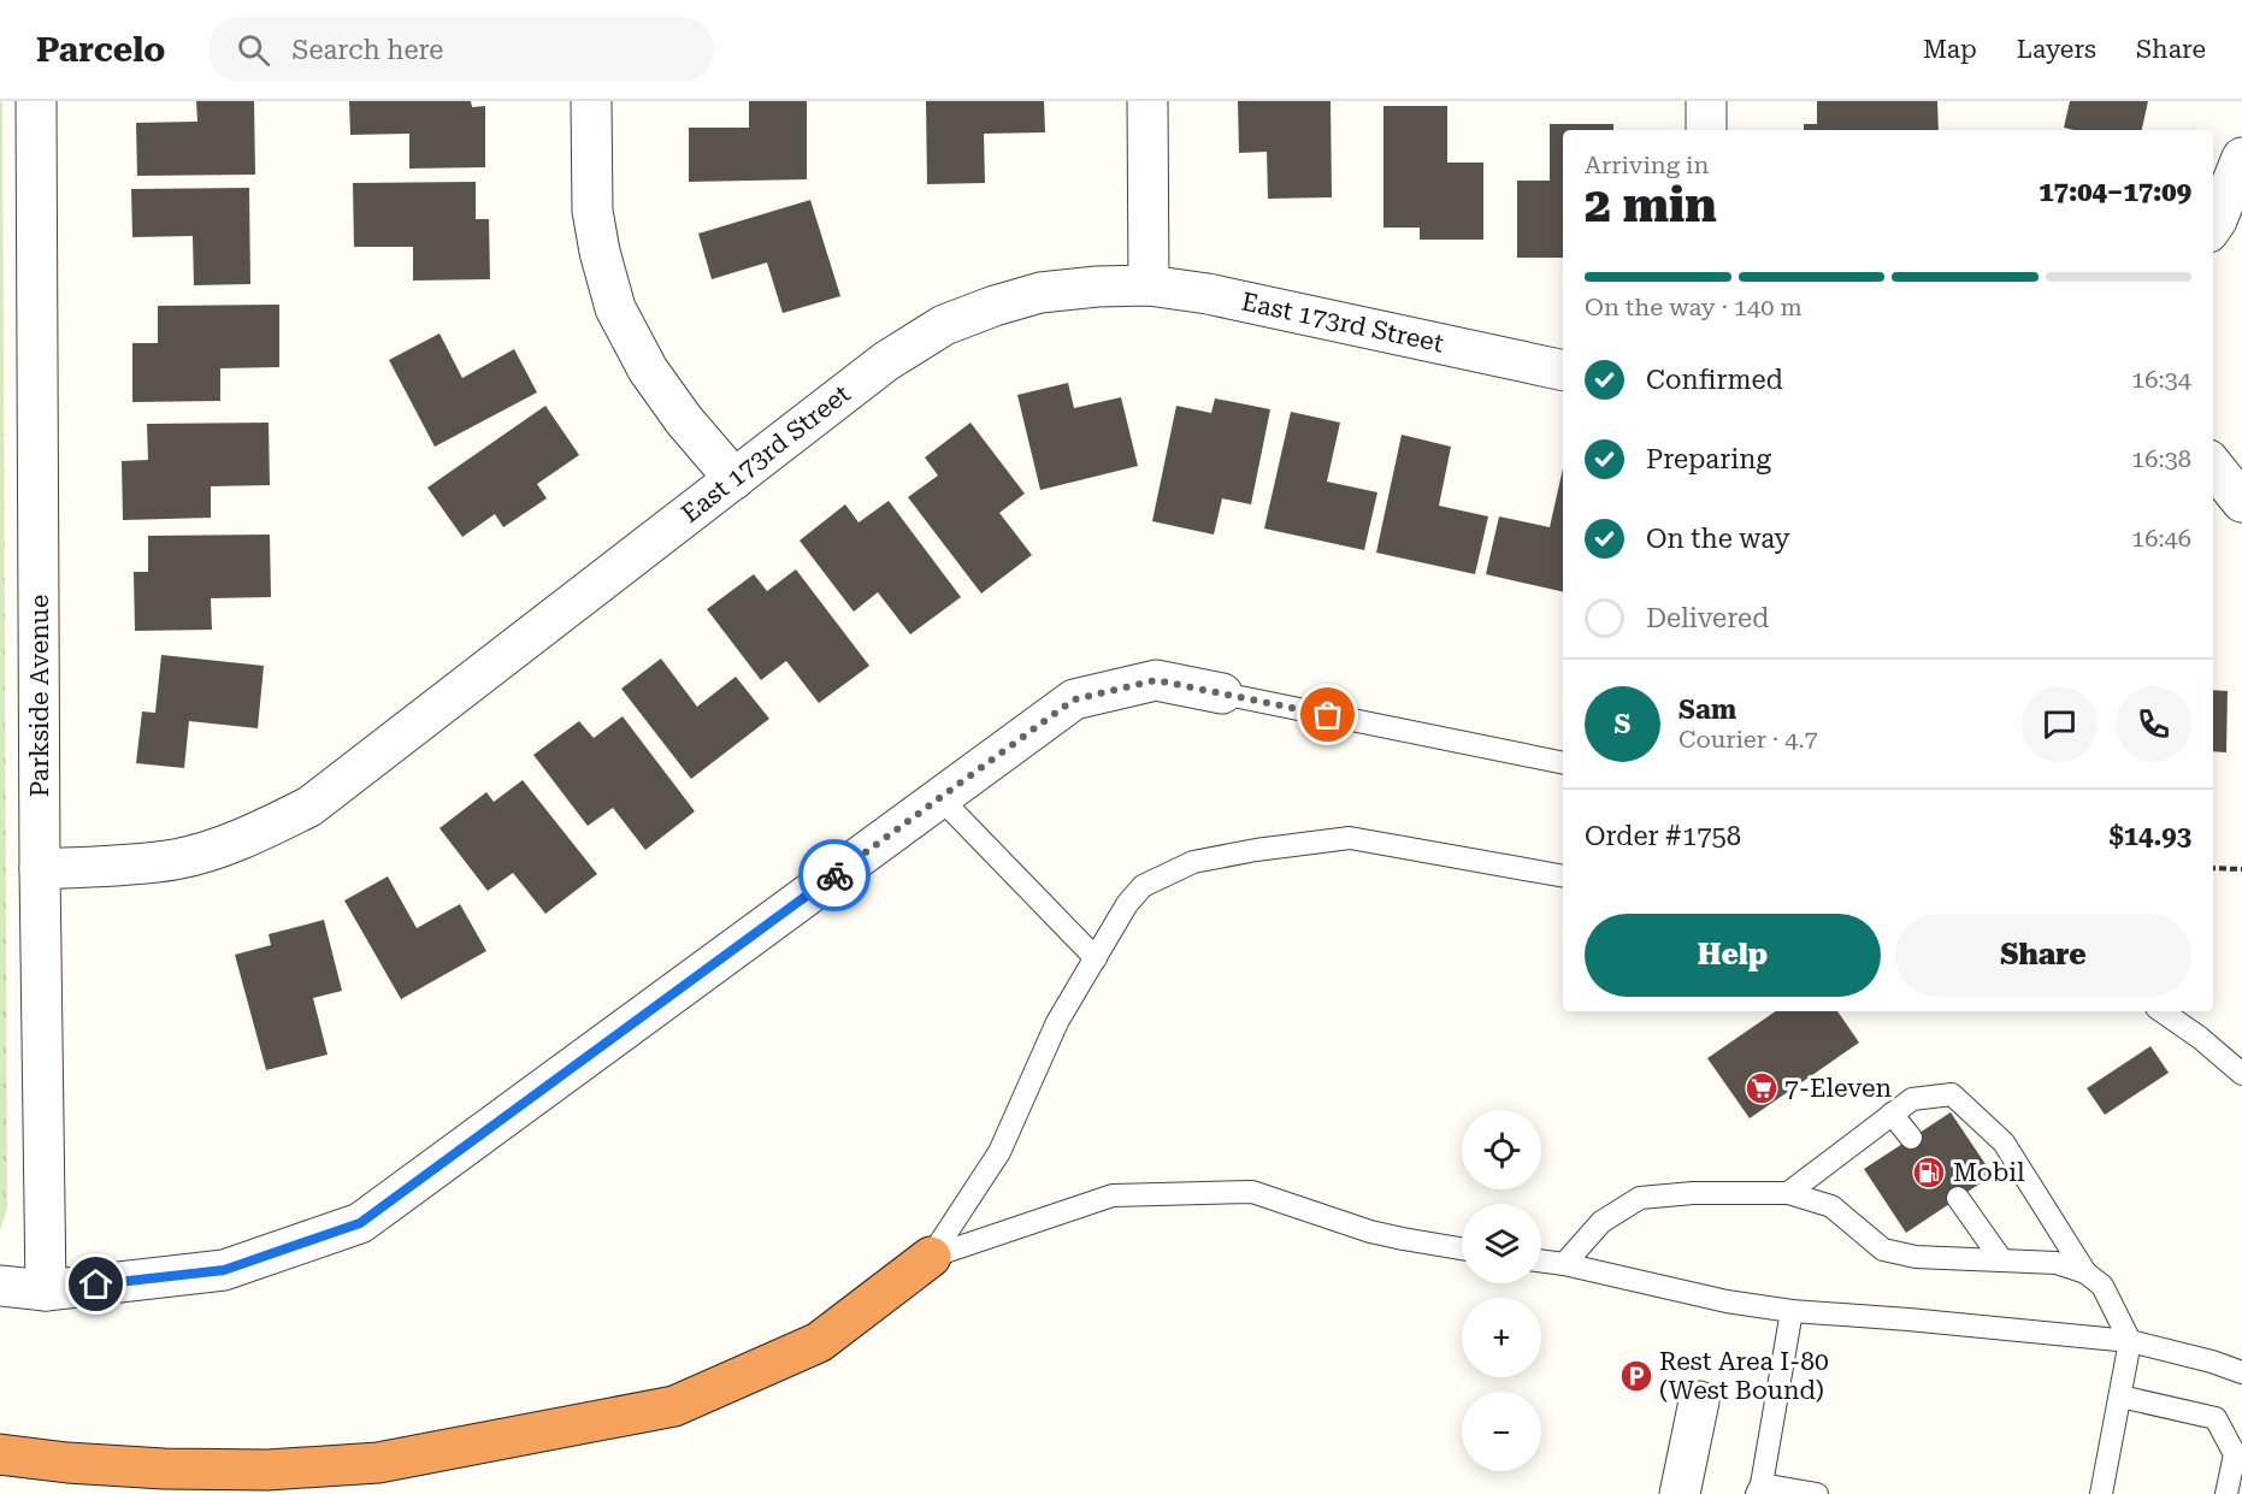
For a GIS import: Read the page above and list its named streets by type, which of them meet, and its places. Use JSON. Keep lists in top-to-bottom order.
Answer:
{
  "streets": {
    "street": ["East 173rd Street", "Parkside Avenue"]
  },
  "crossings": [
    ["East 173rd Street", "Parkside Avenue"]
  ],
  "places": {
    "supermarket": ["7-Eleven"],
    "fuel station": ["Mobil"],
    "parking": ["Rest Area I-80 (West Bound)"]
  },
  "page": {
    "header": "Parcelo",
    "search": "Search here",
    "nav": ["Map", "Layers", "Share"],
    "heading": ["2 min", "Arriving in", "17:04–17:09"],
    "panel": [
      "Sam",
      "Courier · 4.7",
      "Order #1758",
      "$14.93"
    ],
    "bar": "On the way · 140 m",
    "list": [
      ["Confirmed", "16:34"],
      ["Preparing", "16:38"],
      ["On the way", "16:46"],
      "Delivered"
    ],
    "round": "S",
    "buttons": ["Help", "Share"],
    "map_buttons": ["+", "−"]
  }
}
